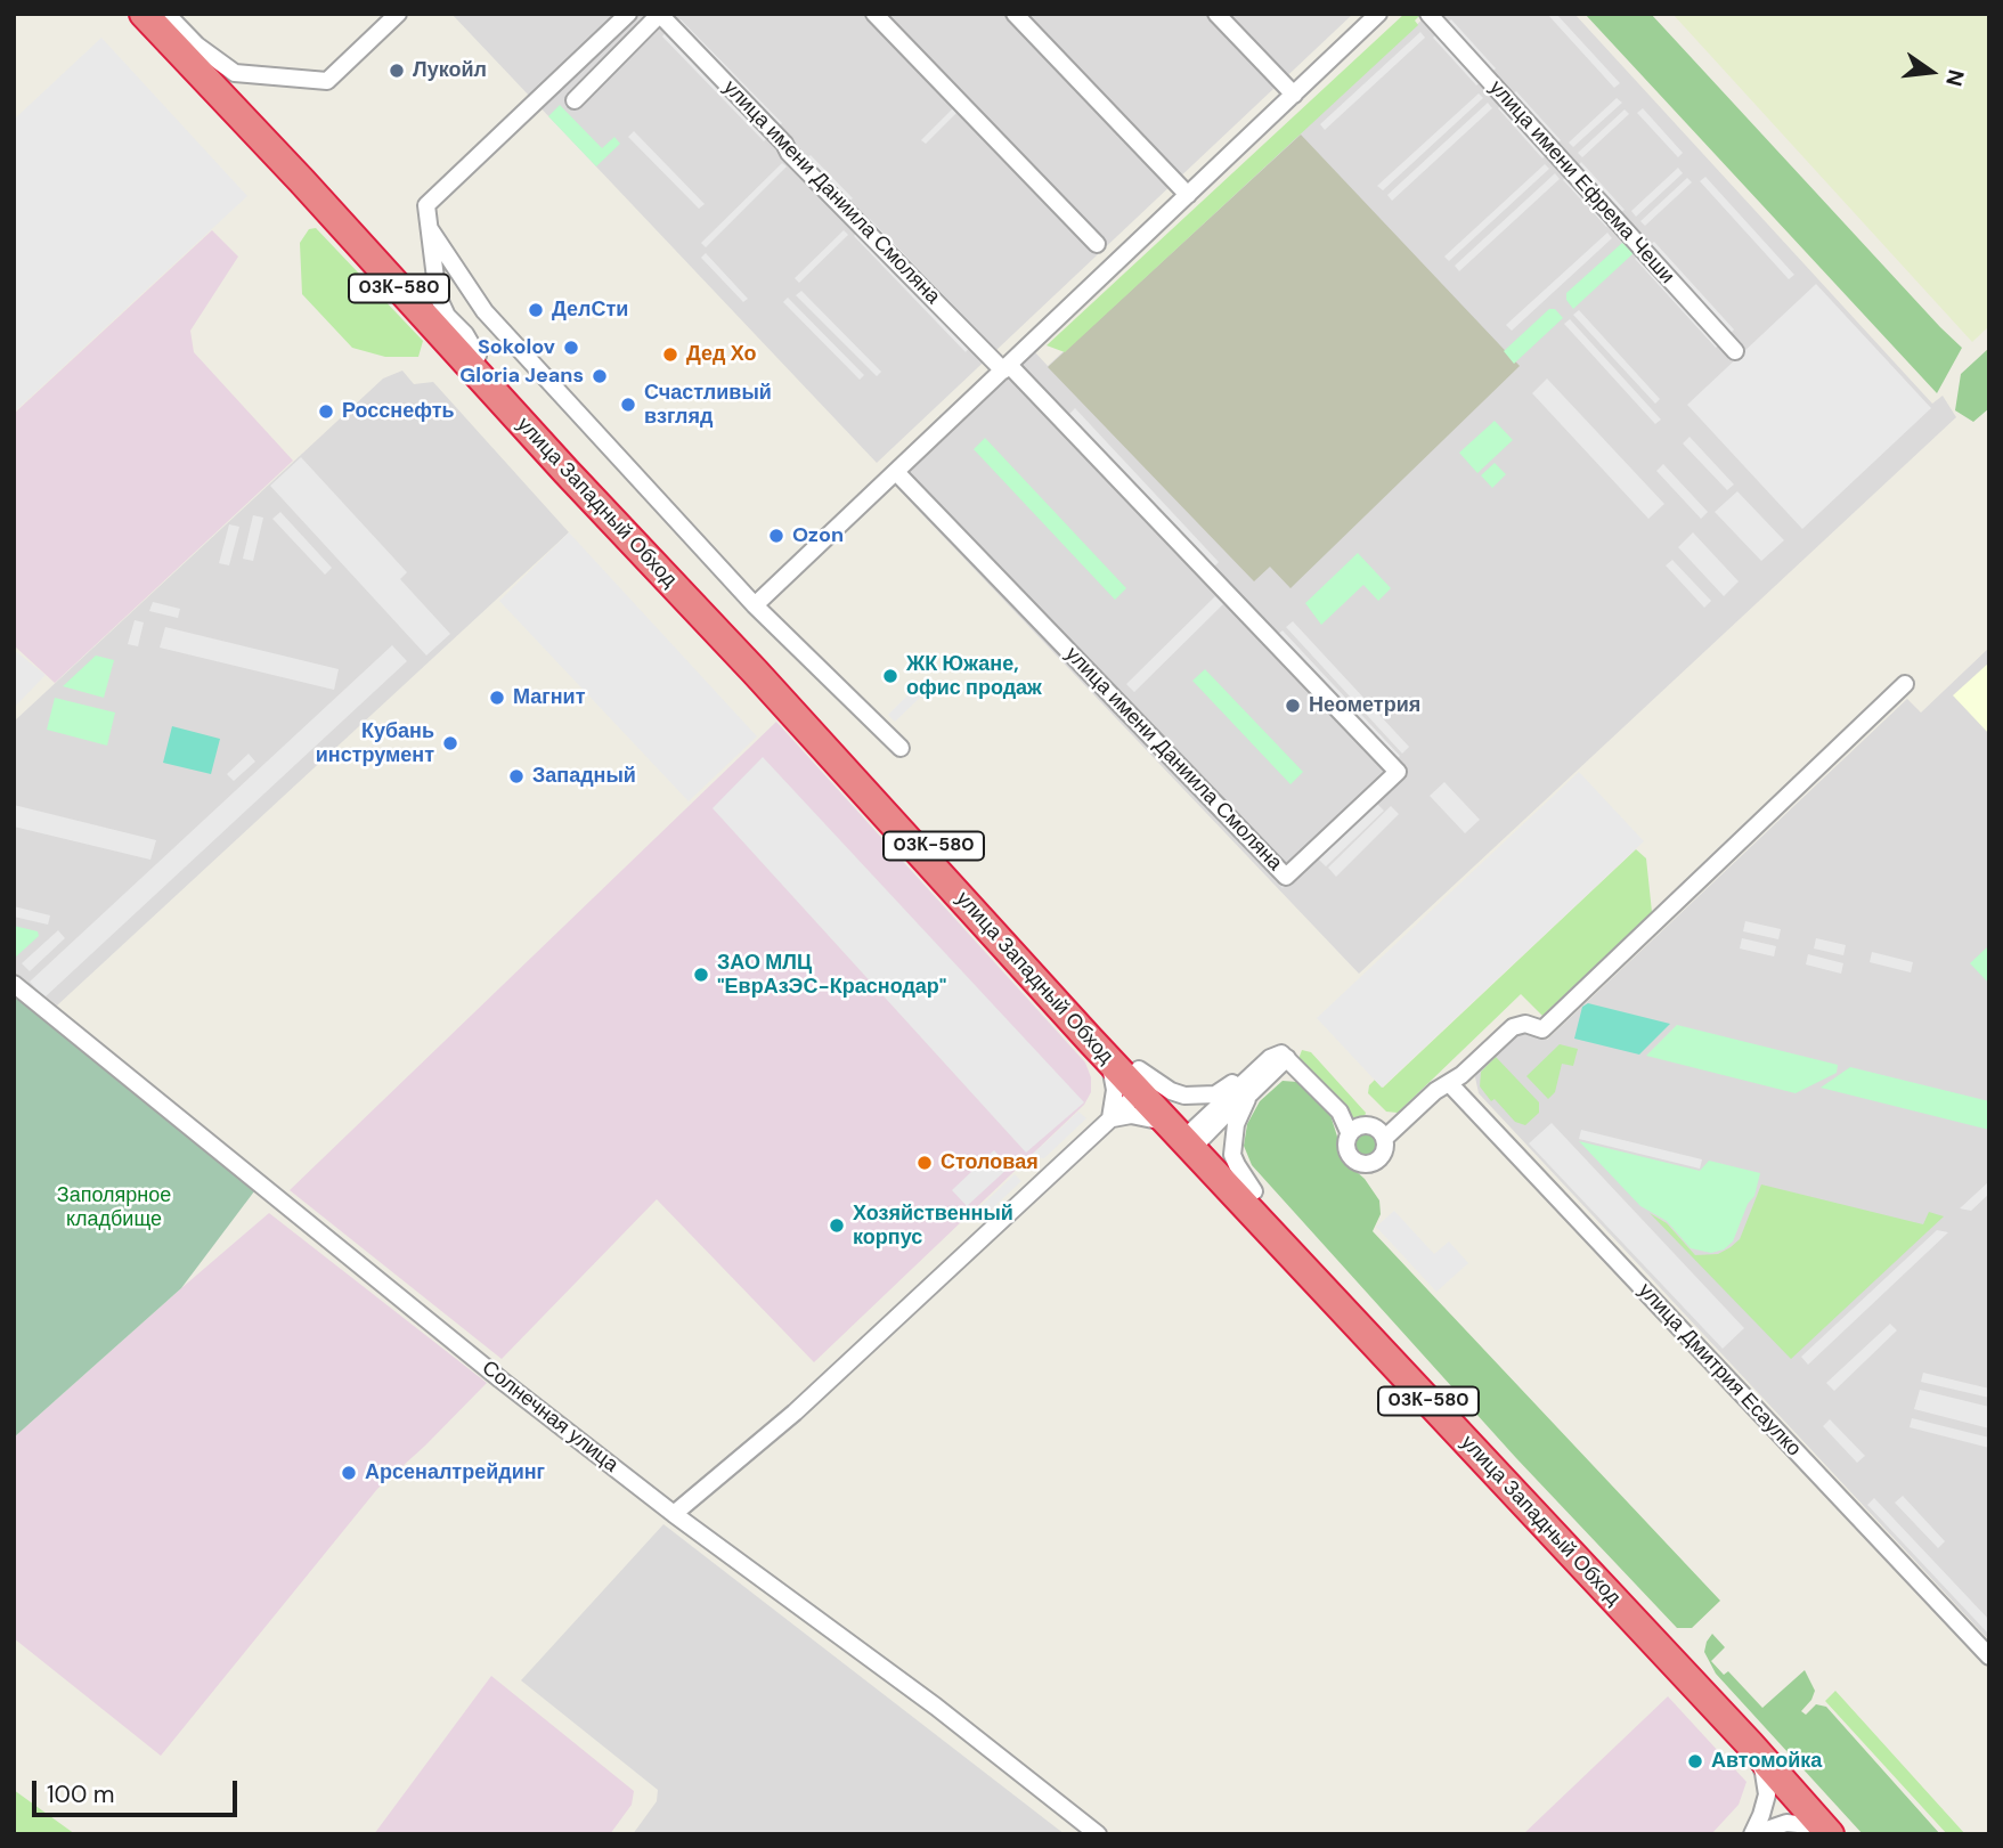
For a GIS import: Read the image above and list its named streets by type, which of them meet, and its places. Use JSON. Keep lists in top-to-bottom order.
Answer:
{
  "streets": {
    "highway": ["03К-580", "улица Западный Обход"],
    "street": [
      "улица имени Ефрема Чеши",
      "улица имени Даниила Смоляна",
      "улица Дмитрия Есаулко",
      "Солнечная улица"
    ]
  },
  "parks": ["Заполярное кладбище"],
  "places": [
    "Лукойл",
    "ДелСти",
    "Sokolov",
    "Дед Хо",
    "Gloria Jeans",
    "Счастливый взгляд",
    "Росснефть",
    "Ozon",
    "ЖК Южане, офис продаж",
    "Магнит",
    "Неометрия",
    "Кубань инструмент",
    "Западный",
    "ЗАО МЛЦ \"ЕврАзЭС-Краснодар\"",
    "Столовая",
    "Хозяйственный корпус",
    "Арсеналтрейдинг",
    "Автомойка"
  ],
  "scale_bar": "100 m",
  "north": "right"
}
